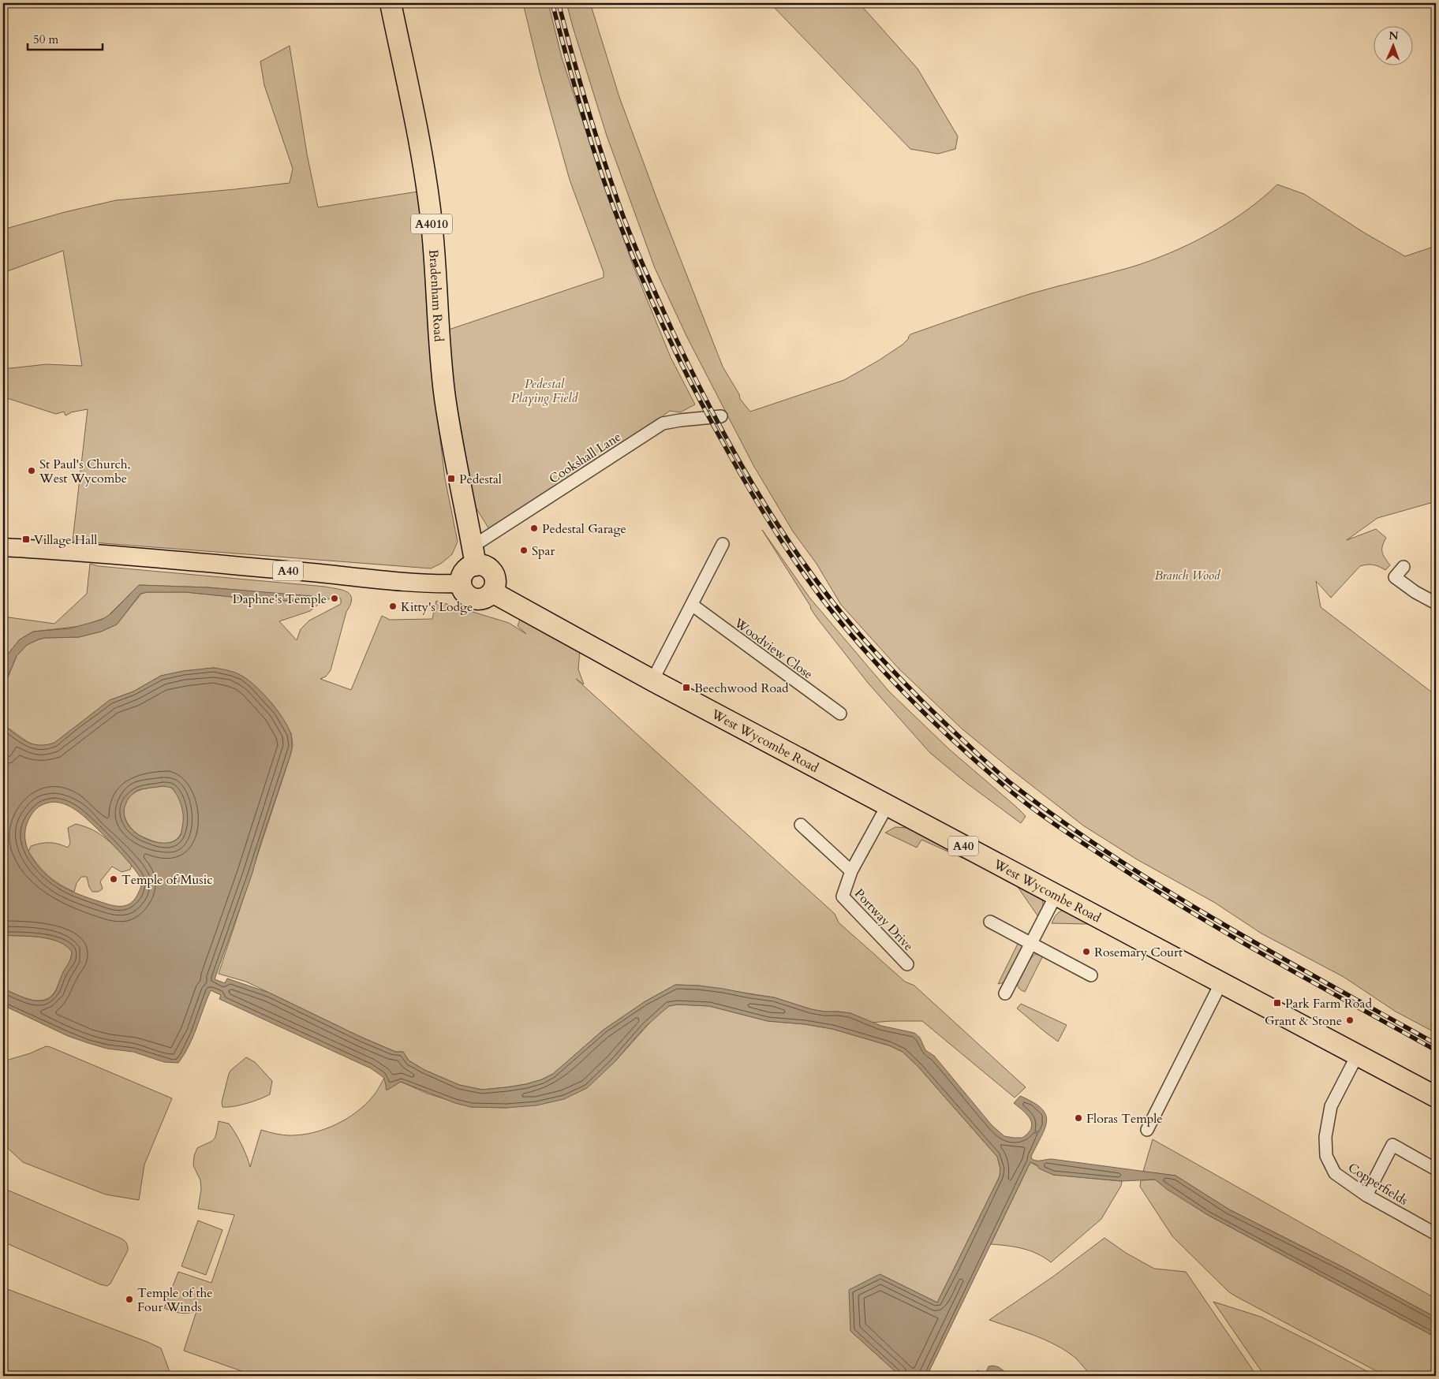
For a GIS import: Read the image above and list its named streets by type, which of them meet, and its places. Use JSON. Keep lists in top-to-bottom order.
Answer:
{
  "streets": {
    "highway": [
      "A4010",
      "Bradenham Road",
      "A40",
      "West Wycombe Road"
    ],
    "street": [
      "Cookshall Lane",
      "Woodview Close",
      "Portway Drive",
      "Copperfields"
    ]
  },
  "crossings": [
    ["Bradenham Road", "Cookshall Lane"],
    ["Bradenham Road", "A40"],
    ["Bradenham Road", "West Wycombe Road"],
    ["Cookshall Lane", "A40"],
    ["Cookshall Lane", "West Wycombe Road"],
    ["A40", "West Wycombe Road"],
    ["West Wycombe Road", "Portway Drive"],
    ["West Wycombe Road", "Copperfields"]
  ],
  "parks": ["Pedestal Playing Field", "Branch Wood"],
  "places": {
    "other": [
      "St Paul's Church, West Wycombe",
      "Pedestal Garage",
      "Spar",
      "Daphne's Temple",
      "Kitty's Lodge",
      "Temple of Music",
      "Rosemary Court",
      "Grant & Stone",
      "Floras Temple",
      "Temple of the Four Winds"
    ],
    "transit": [
      "Pedestal",
      "Village Hall",
      "Beechwood Road",
      "Park Farm Road"
    ]
  },
  "scale_bar": "50 m",
  "north": "top"
}
